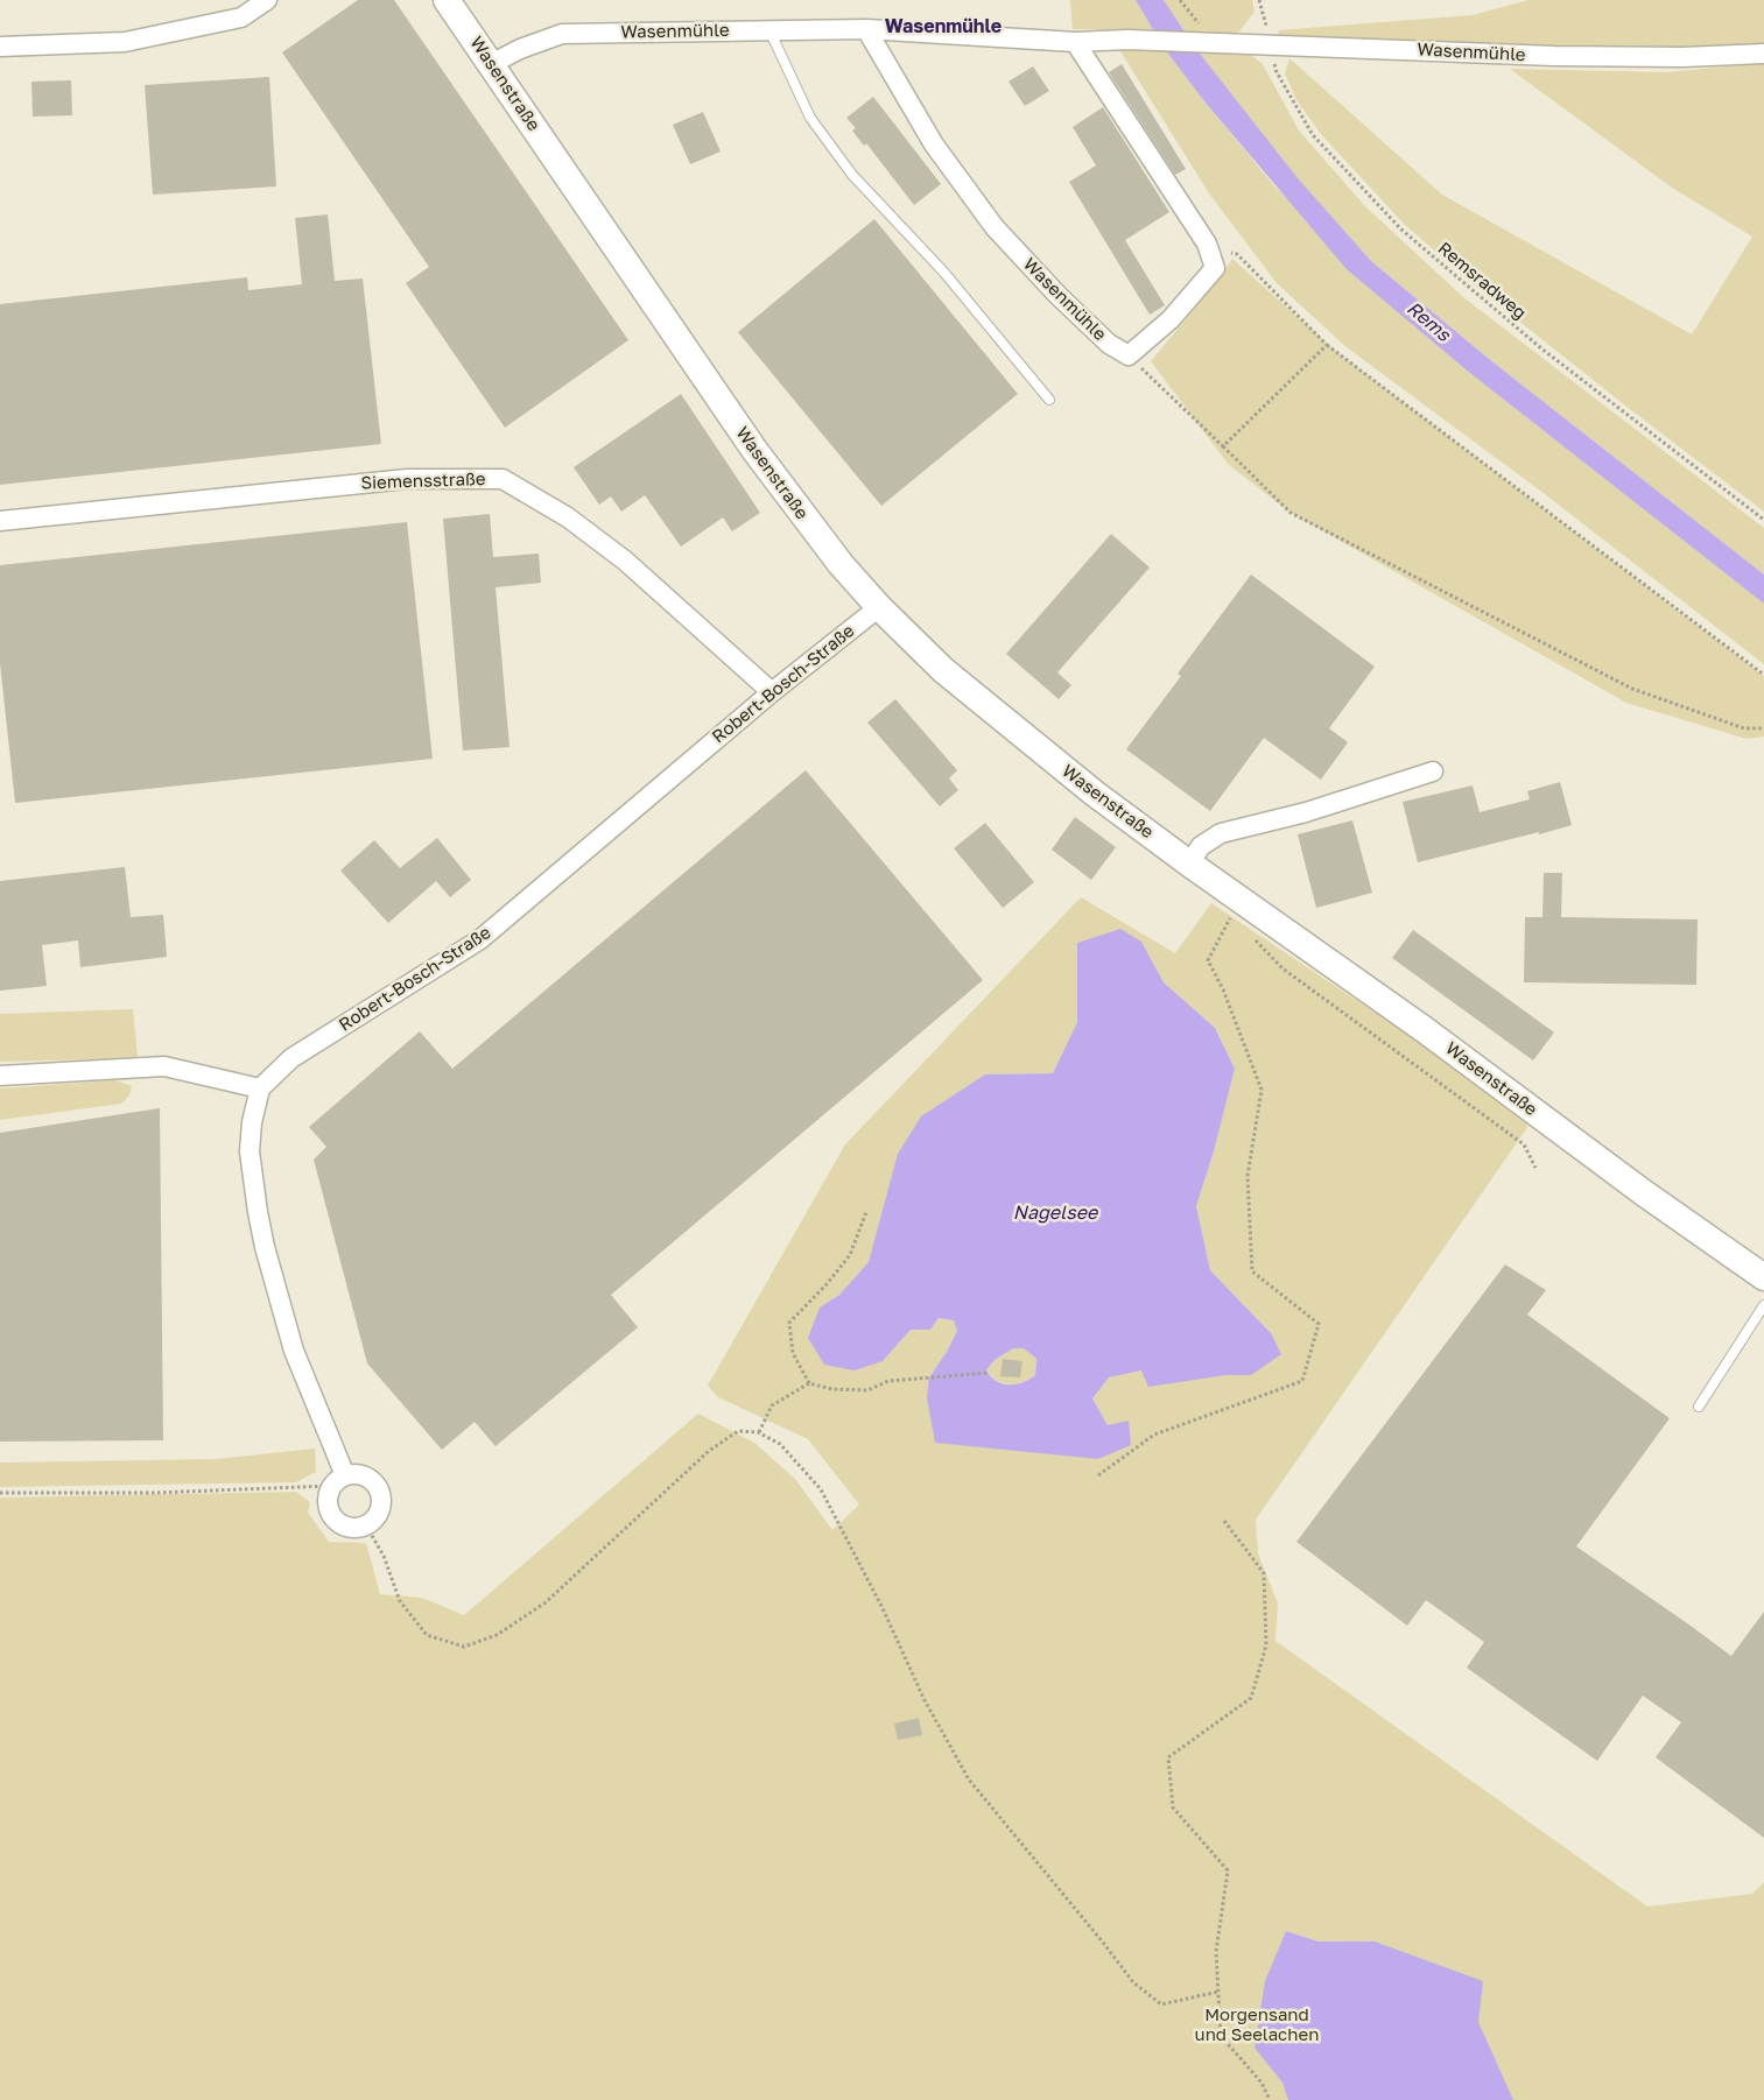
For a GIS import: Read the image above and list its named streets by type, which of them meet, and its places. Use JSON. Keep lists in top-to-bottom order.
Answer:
{
  "streets": {
    "street": [
      "Wasenmühle",
      "Wasenstraße",
      "Siemensstraße",
      "Robert-Bosch-Straße"
    ],
    "path": ["Remsradweg"]
  },
  "crossings": [
    ["Wasenmühle", "Wasenstraße"],
    ["Wasenmühle", "Remsradweg"],
    ["Wasenstraße", "Robert-Bosch-Straße"],
    ["Siemensstraße", "Robert-Bosch-Straße"]
  ],
  "districts": ["Wasenmühle"],
  "water": ["Rems", "Nagelsee"],
  "parks": ["Morgensand und Seelachen"]
}
